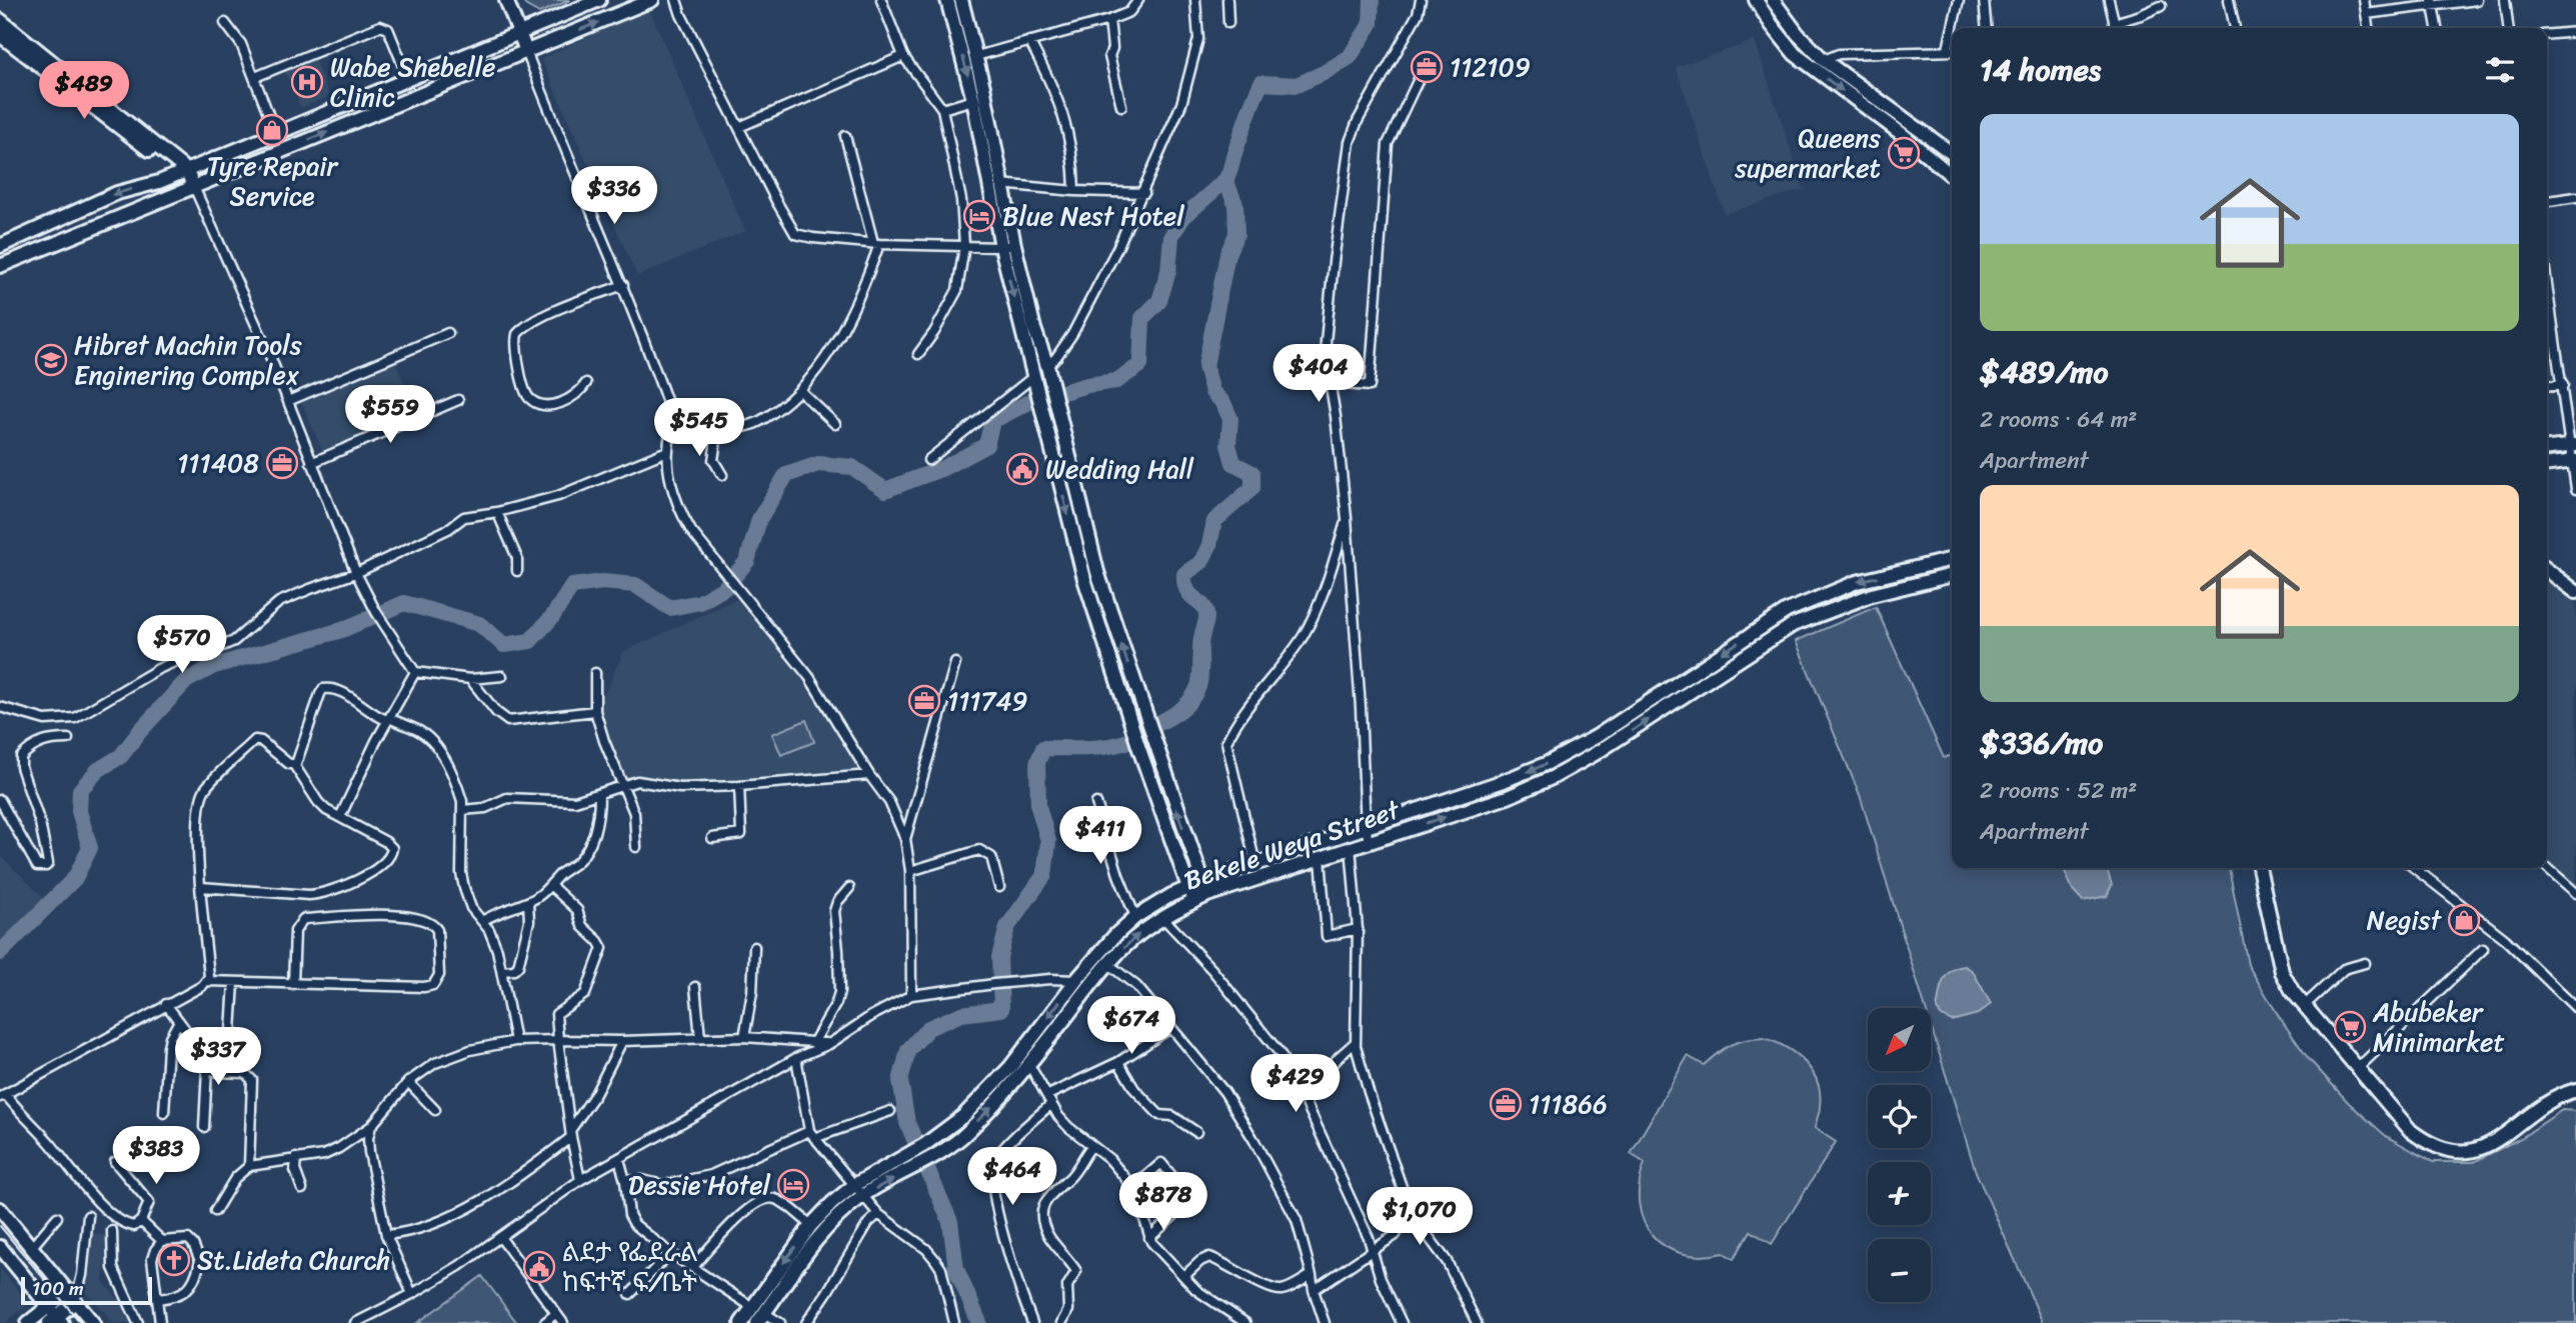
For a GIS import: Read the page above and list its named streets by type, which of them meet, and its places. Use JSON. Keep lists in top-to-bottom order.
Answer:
{
  "streets": {
    "main road": ["Bekele Weya Street"]
  },
  "places": {
    "office": [
      "112109",
      "111408",
      "111749",
      "111866"
    ],
    "hospital": ["Wabe Shebelle Clinic"],
    "shop": ["Tyre Repair Service", "Negist"],
    "supermarket": ["Queens supermarket", "Abubeker Minimarket"],
    "hotel": ["Blue Nest Hotel", "Dessie Hotel"],
    "school or university": ["Hibret Machin Tools Enginering Complex"],
    "public building": ["Wedding Hall", "ልደታ የፌደራል ከፍተኛ ፍ/ቤት"],
    "church": ["St.Lideta Church"]
  },
  "scale_bar": "100 m",
  "north": "bottom left",
  "page": {
    "heading": "14 homes",
    "price": [
      "$489",
      "$336",
      "$404",
      "$559",
      "$545",
      "$570",
      "$411",
      "$674",
      "$337",
      "$429",
      "$383",
      "$464",
      "$878",
      "$1,070"
    ],
    "list": [
      {
        "name": "$489/mo",
        "note": "2 rooms · 64 m² · Apartment"
      },
      {
        "name": "$336/mo",
        "note": "2 rooms · 52 m² · Apartment"
      }
    ],
    "map_buttons": ["+", "−"],
    "scale": "100 m"
  }
}
